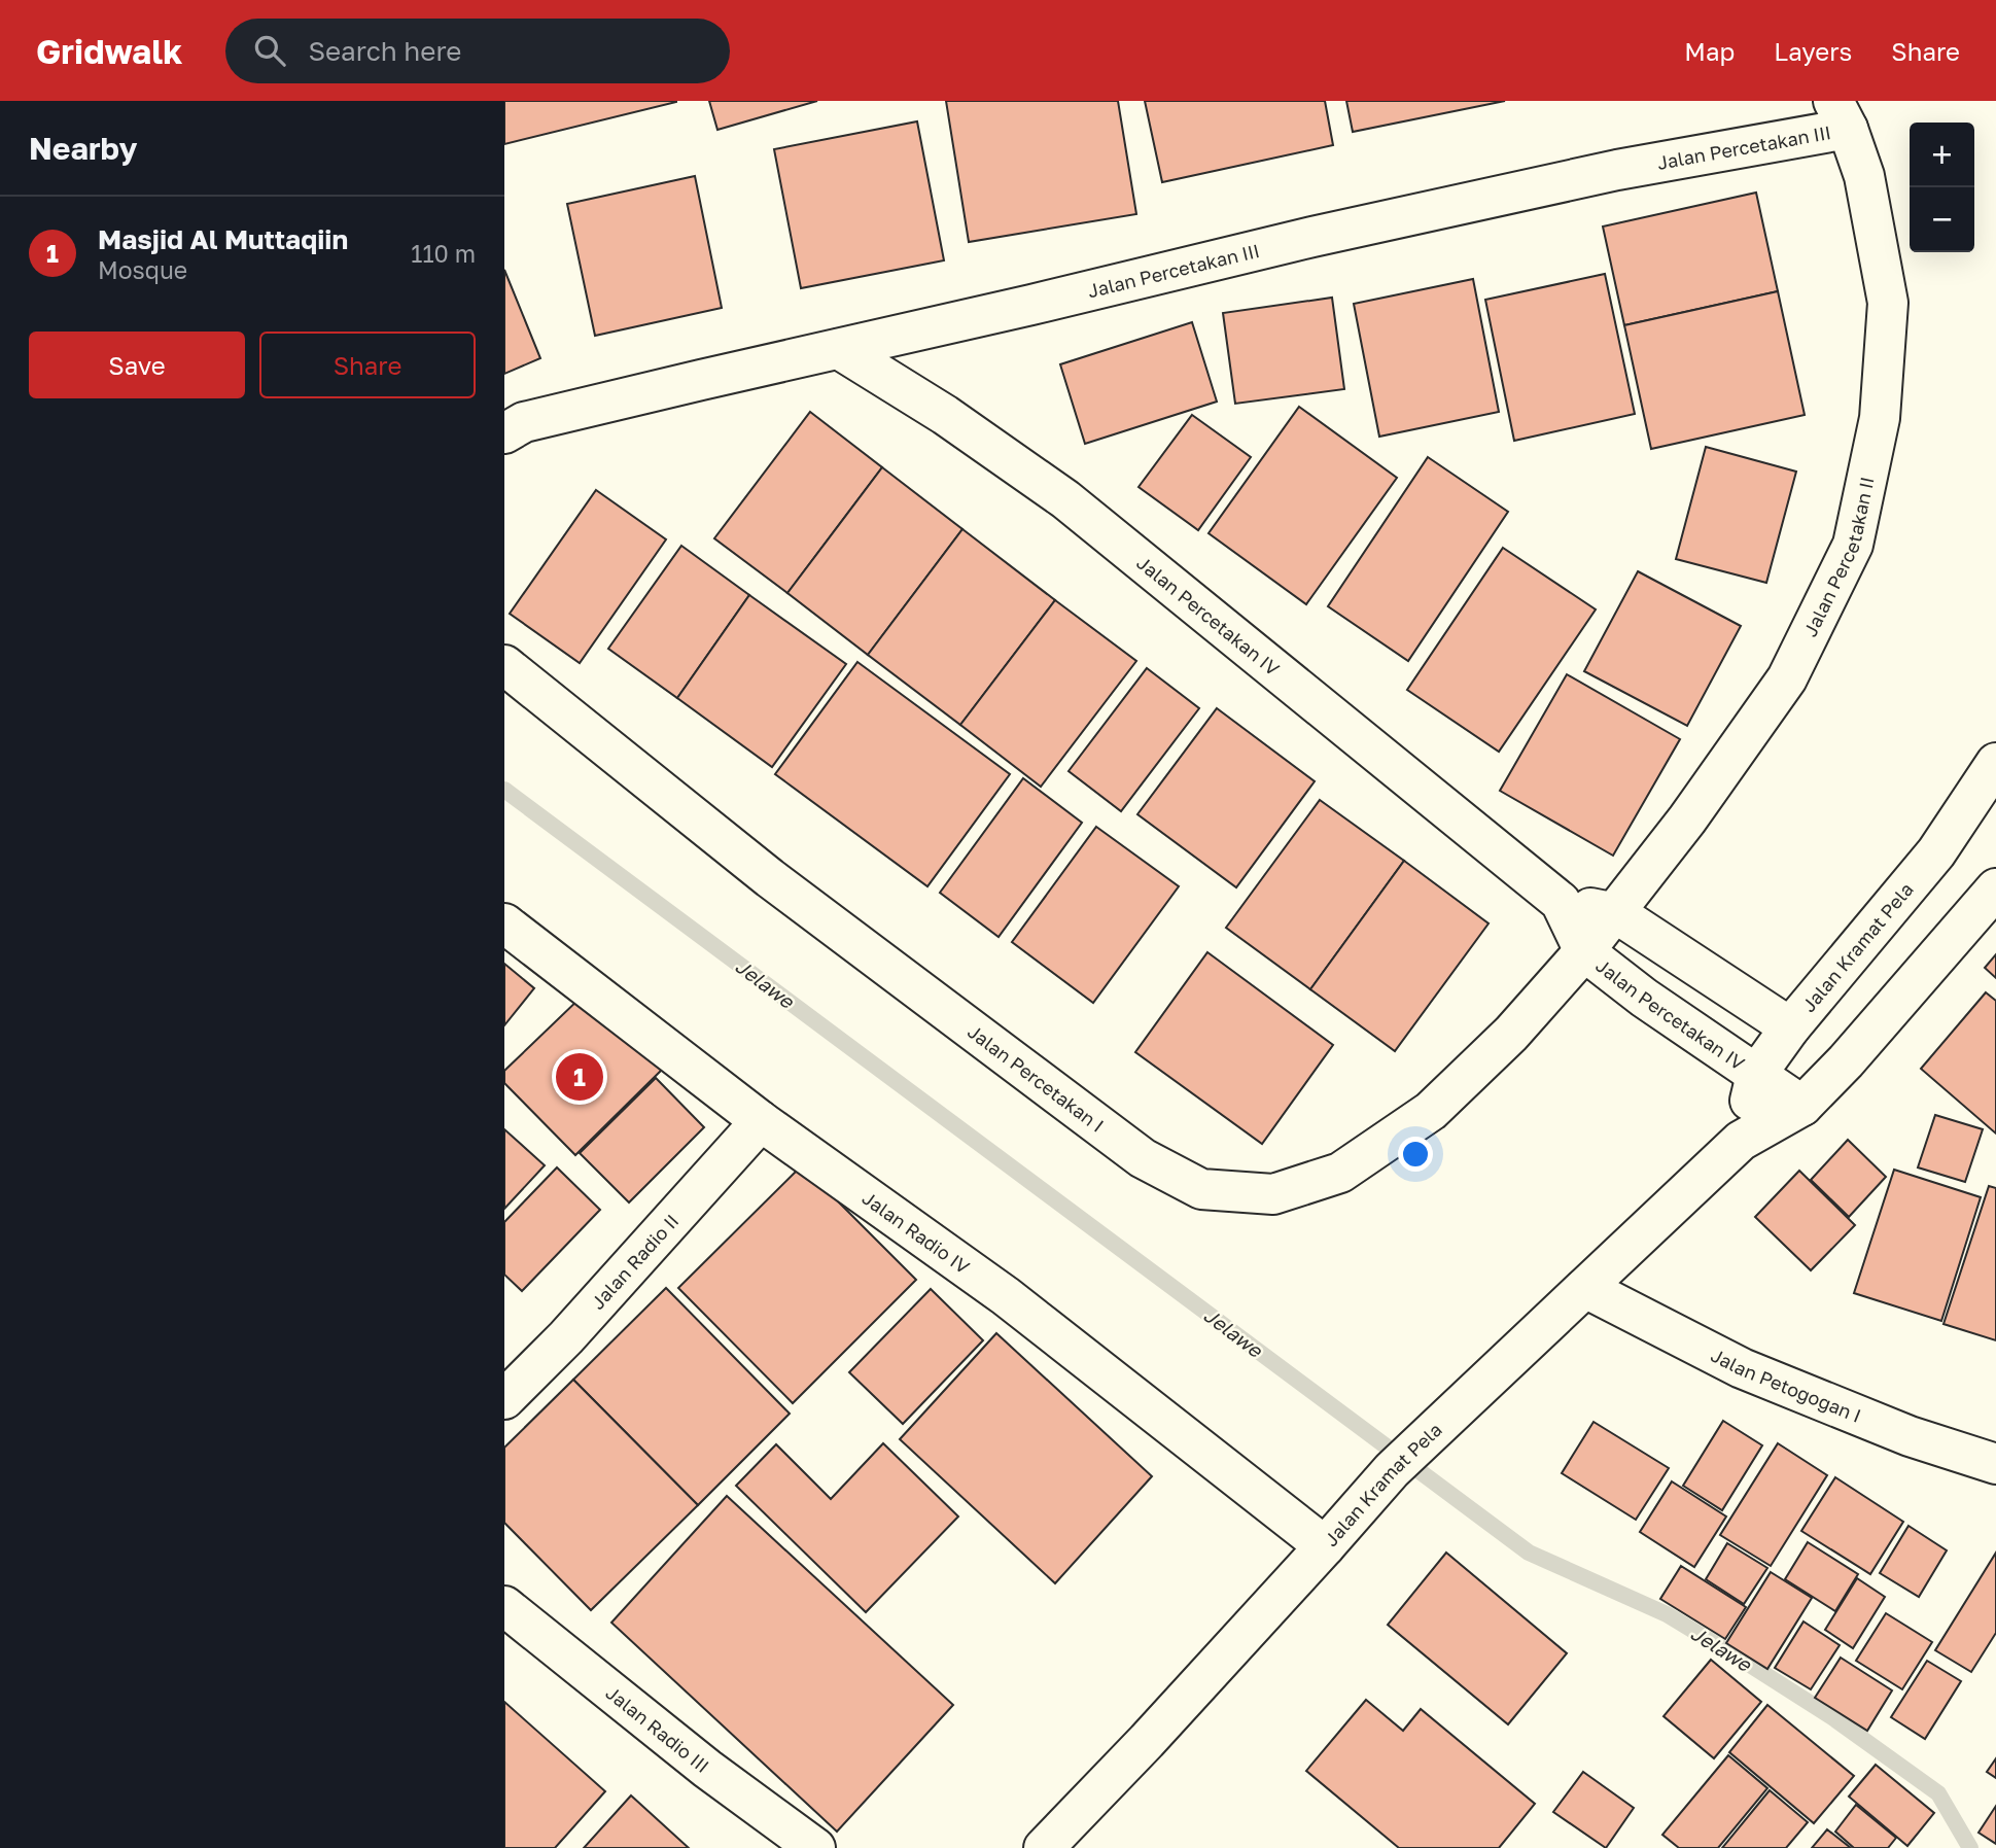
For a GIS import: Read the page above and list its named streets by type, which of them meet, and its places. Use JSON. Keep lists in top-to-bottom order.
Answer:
{
  "streets": {
    "street": [
      "Jalan Percetakan III",
      "Jalan Percetakan II",
      "Jalan Percetakan IV",
      "Jalan Kramat Pela",
      "Jalan Percetakan I",
      "Jalan Radio IV",
      "Jalan Radio II",
      "Jalan Petogogan I",
      "Jalan Radio III"
    ]
  },
  "crossings": [
    ["Jalan Percetakan III", "Jalan Percetakan II"],
    ["Jalan Percetakan III", "Jalan Percetakan IV"],
    ["Jalan Percetakan II", "Jalan Percetakan IV"],
    ["Jalan Percetakan II", "Jalan Percetakan I"],
    ["Jalan Percetakan IV", "Jalan Kramat Pela"],
    ["Jalan Percetakan IV", "Jalan Percetakan I"],
    ["Jalan Kramat Pela", "Jalan Radio IV"],
    ["Jalan Kramat Pela", "Jalan Petogogan I"],
    ["Jalan Radio IV", "Jalan Radio II"]
  ],
  "water": ["Jelawe"],
  "page": {
    "header": "Gridwalk",
    "search": "Search here",
    "nav": ["Map", "Layers", "Share"],
    "heading": "Nearby",
    "map_buttons": ["+", "−"],
    "list": [
      {
        "mark": "1",
        "name": "Masjid Al Muttaqiin",
        "note": "Mosque",
        "value": "110 m"
      }
    ],
    "buttons": ["Save", "Share"],
    "pins": "1"
  }
}
